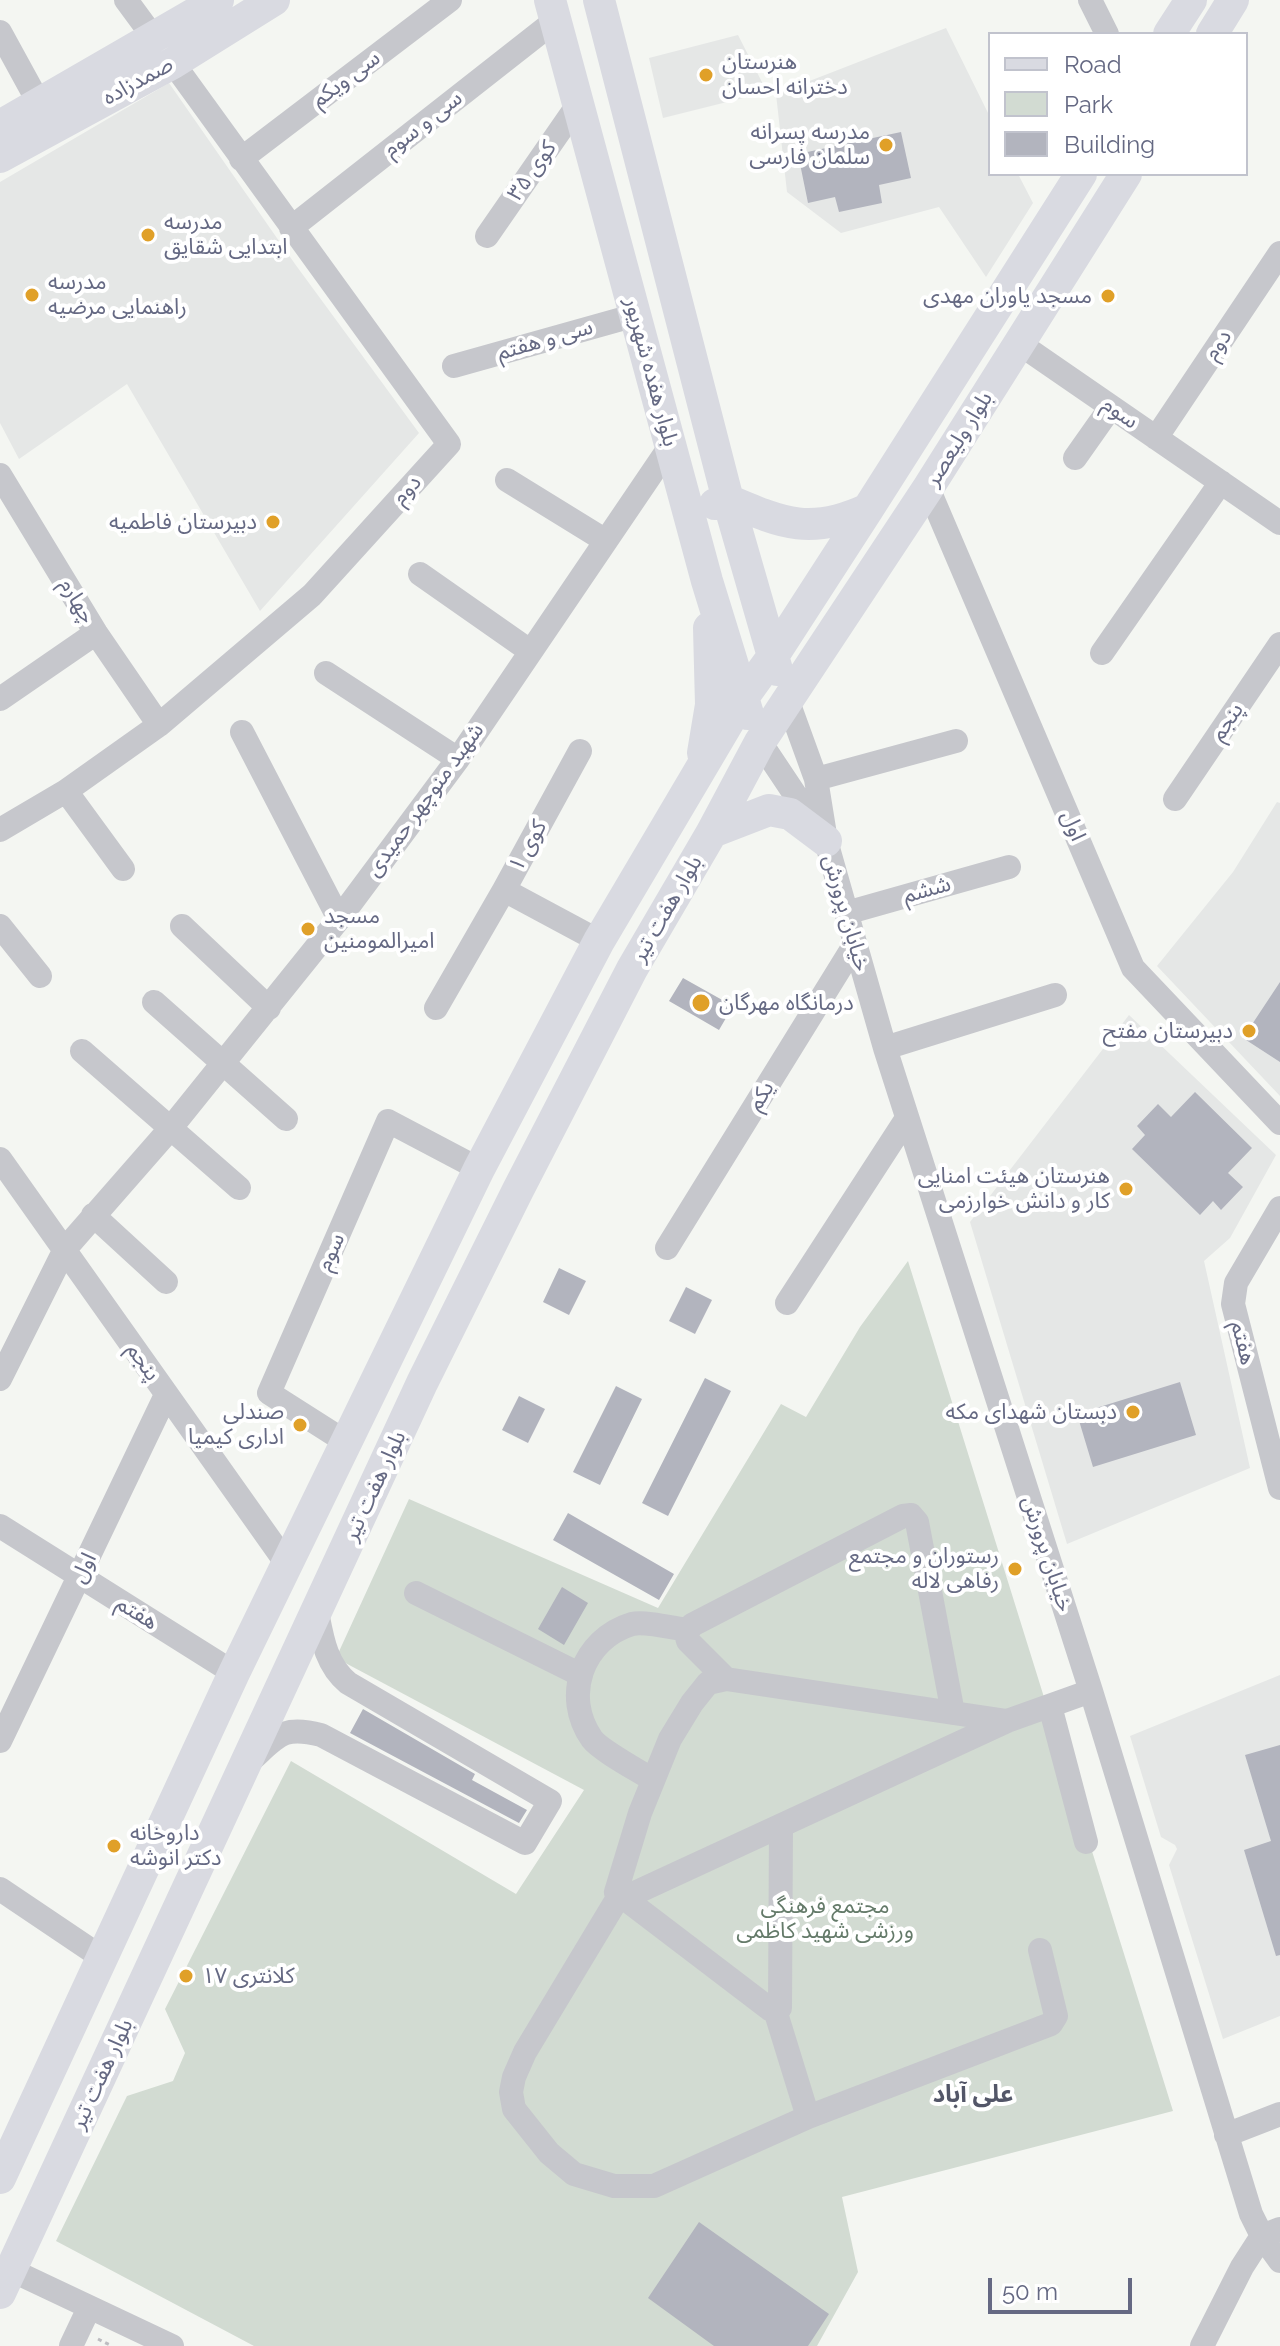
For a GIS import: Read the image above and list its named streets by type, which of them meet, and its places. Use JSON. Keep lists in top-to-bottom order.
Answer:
{
  "streets": {
    "main road": [
      "صمدزاده",
      "بلوار هفده شهریور",
      "بلوار ولیعصر",
      "بلوار هفت تیر"
    ],
    "street": [
      "سی ویکم",
      "سی و سوم",
      "کوی ۳۵",
      "سی و هفتم",
      "دوم",
      "سوم",
      "چهارم",
      "پنجم",
      "شهبد منوچهر حمیدی",
      "اول",
      "کوی ۱",
      "ششم",
      "خیابان پرورش",
      "یکم",
      "هفتم"
    ]
  },
  "crossings": [
    ["سی ویکم", "دوم"],
    ["صمدزاده", "دوم"],
    ["سی و سوم", "دوم"],
    ["سی و سوم", "بلوار هفده شهریور"],
    ["کوی ۳۵", "بلوار هفده شهریور"],
    ["سی و هفتم", "بلوار هفده شهریور"],
    ["دوم", "سوم"],
    ["دوم", "چهارم"],
    ["بلوار هفده شهریور", "بلوار ولیعصر"],
    ["بلوار هفده شهریور", "شهبد منوچهر حمیدی"],
    ["بلوار هفده شهریور", "بلوار هفت تیر"],
    ["بلوار هفده شهریور", "خیابان پرورش"],
    ["سوم", "بلوار ولیعصر"],
    ["سوم", "بلوار هفت تیر"],
    ["بلوار ولیعصر", "اول"],
    ["بلوار ولیعصر", "بلوار هفت تیر"],
    ["بلوار ولیعصر", "خیابان پرورش"],
    ["پنجم", "شهبد منوچهر حمیدی"],
    ["پنجم", "اول"],
    ["پنجم", "بلوار هفت تیر"],
    ["اول", "هفتم"],
    ["کوی ۱", "بلوار هفت تیر"],
    ["ششم", "خیابان پرورش"],
    ["بلوار هفت تیر", "خیابان پرورش"],
    ["بلوار هفت تیر", "هفتم"],
    ["خیابان پرورش", "یکم"]
  ],
  "districts": ["علی آباد"],
  "parks": ["مجتمع فرهنگی ورزشی شهید کاظمی"],
  "places": [
    "هنرستان دخترانه احسان",
    "مدرسه پسرانه سلمان فارسی",
    "مدرسه ابتدایی شقایق",
    "مدرسه راهنمایی مرضیه",
    "مسجد یاوران مهدی",
    "دبیرستان فاطمیه",
    "مسجد امیرالمومنین",
    "درمانگاه مهرگان",
    "دبیرستان مفتح",
    "هنرستان هیئت امنایی کار و دانش خوارزمی",
    "دبستان شهدای مکه",
    "صندلی اداری کیمیا",
    "رستوران و مجتمع رفاهی لاله",
    "داروخانه دکتر انوشه",
    "کلانتری ۱۷"
  ],
  "legend": ["Road", "Park", "Building"],
  "scale_bar": "50 m"
}
